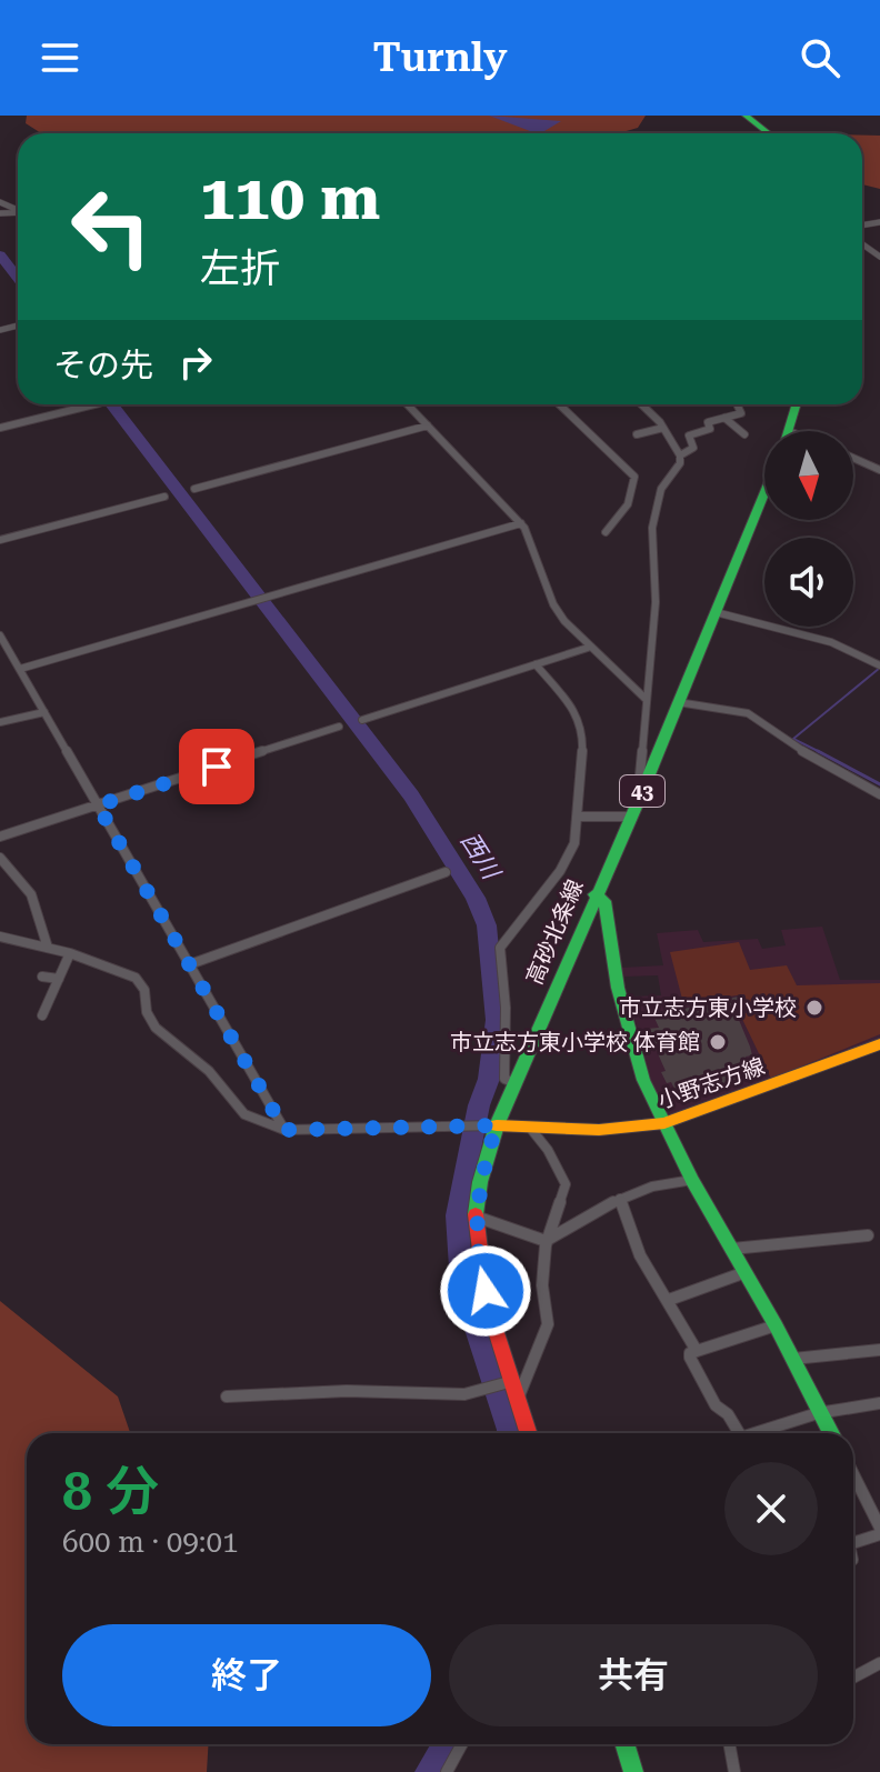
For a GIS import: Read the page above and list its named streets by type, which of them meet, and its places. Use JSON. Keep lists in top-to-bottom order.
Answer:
{
  "streets": {
    "main road": ["43", "高砂北条線", "小野志方線"]
  },
  "crossings": [
    ["高砂北条線", "小野志方線"]
  ],
  "water": ["西川"],
  "places": ["市立志方東小学校", "市立志方東小学校 体育館"],
  "north": "bottom",
  "page": {
    "header": "Turnly",
    "turn": ["110 m", "左折"],
    "then": "その先",
    "heading": ["8 分", "600 m · 09:01"],
    "buttons": ["終了", "共有"]
  }
}
